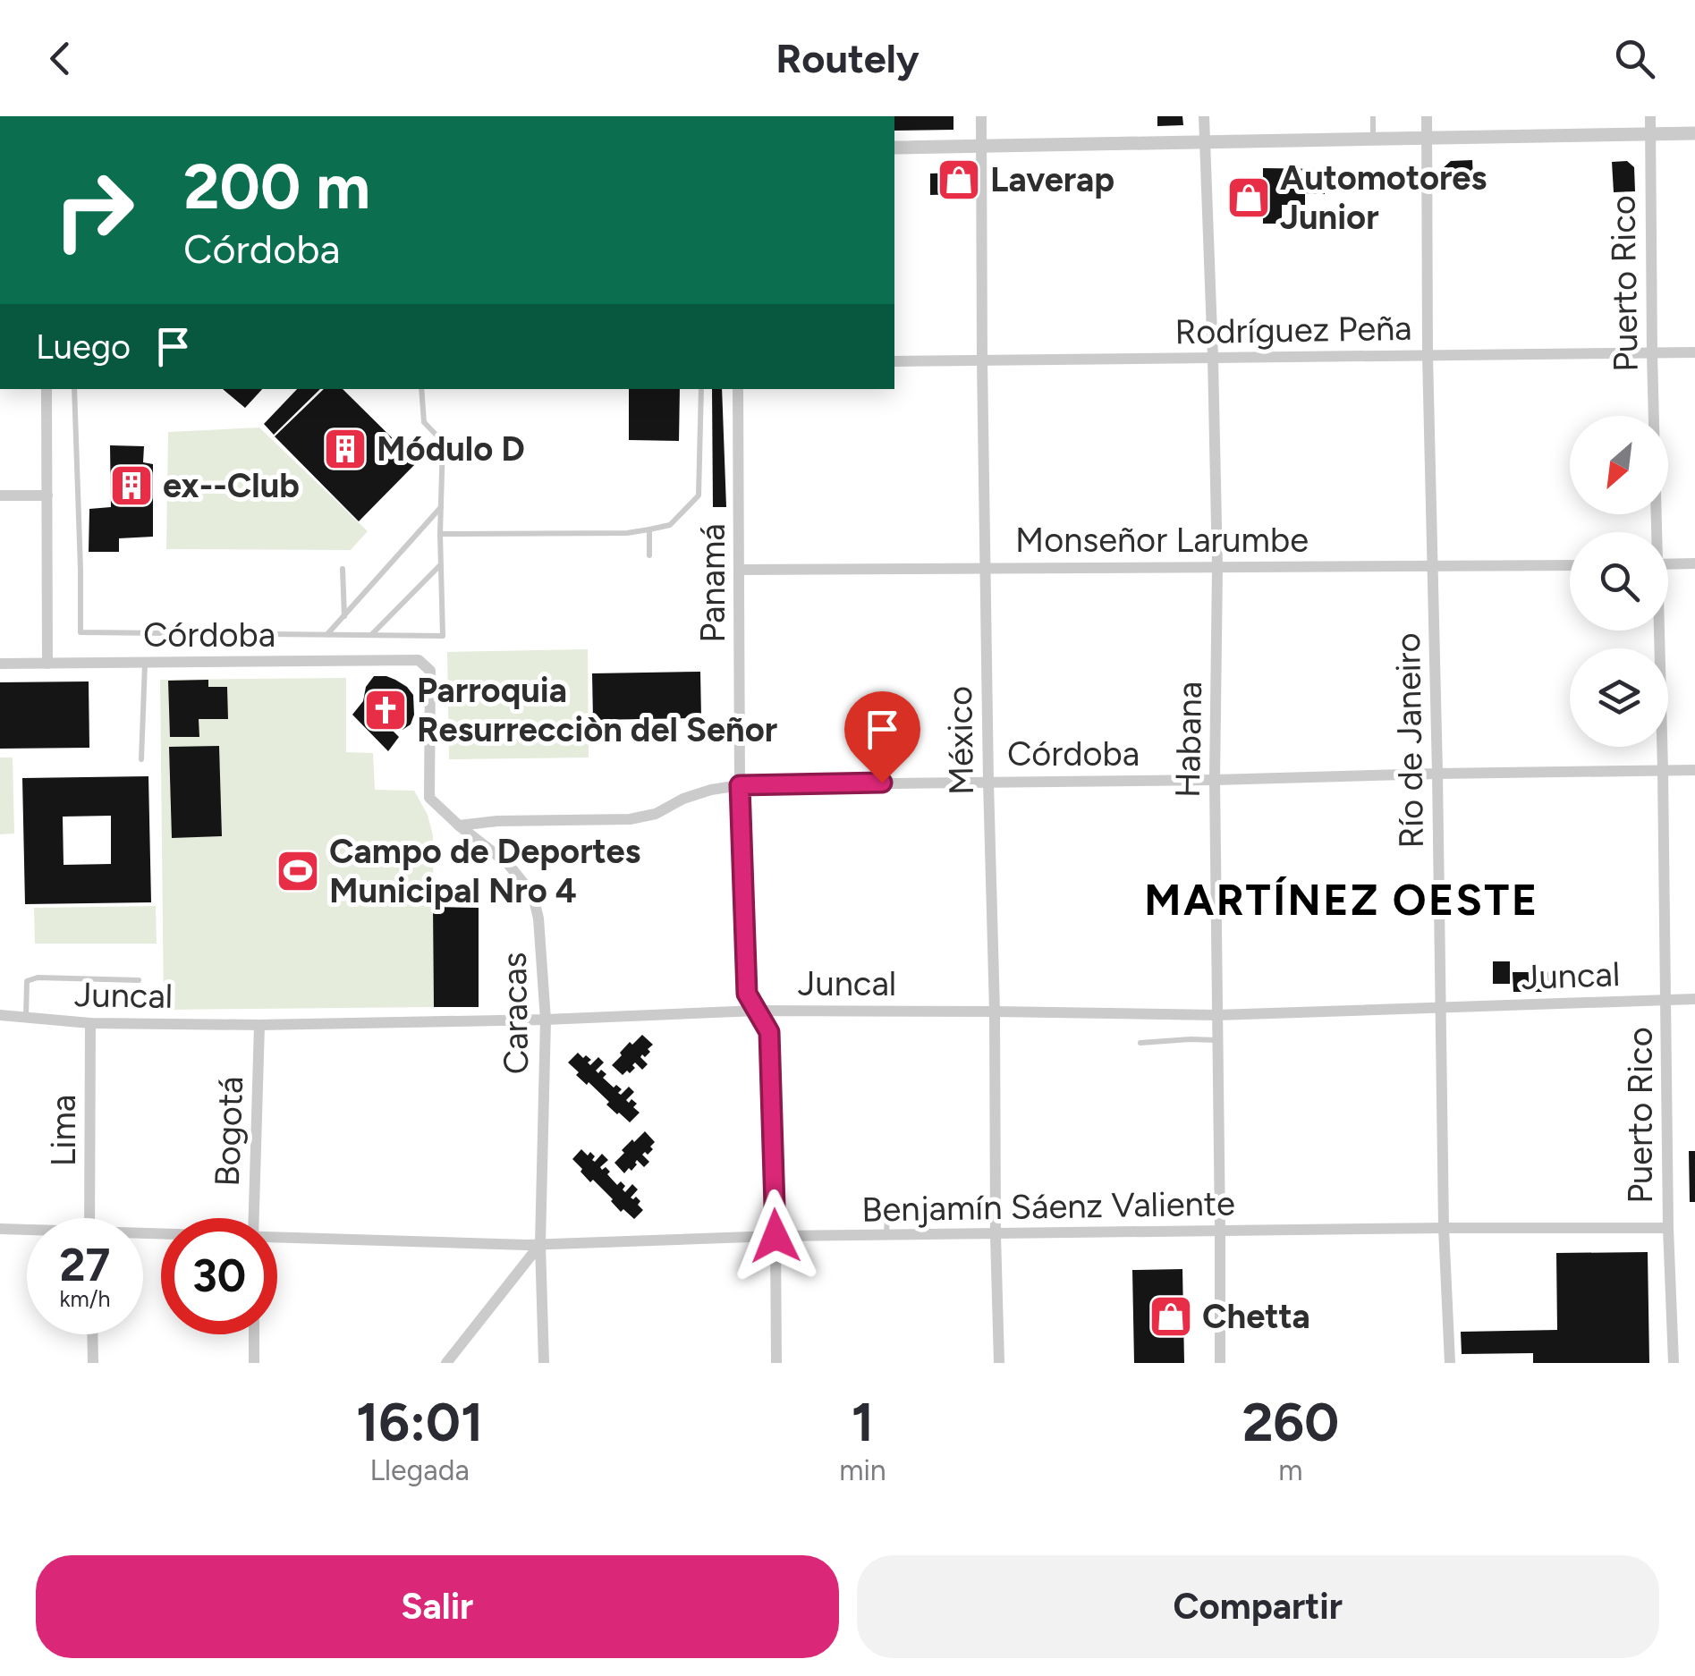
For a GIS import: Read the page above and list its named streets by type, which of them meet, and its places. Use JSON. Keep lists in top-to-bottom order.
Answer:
{
  "streets": {
    "street": [
      "Puerto Rico",
      "Rodríguez Peña",
      "Monseñor Larumbe",
      "Panamá",
      "Córdoba",
      "Habana",
      "México",
      "Río de Janeiro",
      "Juncal",
      "Caracas",
      "Lima",
      "Bogotá",
      "Benjamín Sáenz Valiente"
    ]
  },
  "crossings": [
    ["Puerto Rico", "Rodríguez Peña"],
    ["Puerto Rico", "Córdoba"],
    ["Puerto Rico", "Juncal"],
    ["Puerto Rico", "Benjamín Sáenz Valiente"],
    ["Rodríguez Peña", "Habana"],
    ["Rodríguez Peña", "México"],
    ["Rodríguez Peña", "Río de Janeiro"],
    ["Monseñor Larumbe", "Panamá"],
    ["Monseñor Larumbe", "Habana"],
    ["Monseñor Larumbe", "México"],
    ["Monseñor Larumbe", "Río de Janeiro"],
    ["Panamá", "Córdoba"],
    ["Panamá", "Juncal"],
    ["Panamá", "Benjamín Sáenz Valiente"],
    ["Córdoba", "Habana"],
    ["Córdoba", "México"],
    ["Córdoba", "Río de Janeiro"],
    ["Córdoba", "Caracas"],
    ["Habana", "Juncal"],
    ["Habana", "Benjamín Sáenz Valiente"],
    ["México", "Juncal"],
    ["México", "Benjamín Sáenz Valiente"],
    ["Río de Janeiro", "Juncal"],
    ["Río de Janeiro", "Benjamín Sáenz Valiente"],
    ["Juncal", "Caracas"],
    ["Juncal", "Lima"],
    ["Juncal", "Bogotá"],
    ["Caracas", "Benjamín Sáenz Valiente"]
  ],
  "districts": ["MARTÍNEZ OESTE"],
  "places": {
    "shop": ["Laverap", "Automotores Junior", "Chetta"],
    "building": ["Módulo D", "ex--Club"],
    "church": ["Parroquia Resurrecciòn del Señor"],
    "sports": ["Campo de Deportes Municipal Nro 4"]
  },
  "north": "bottom left",
  "page": {
    "header": "Routely",
    "turn": ["200 m", "Córdoba"],
    "then": "Luego",
    "speed": "27 km/h",
    "limit": "30",
    "eta": [
      "16:01",
      "Llegada",
      "1",
      "min",
      "260",
      "m"
    ],
    "buttons": ["Salir", "Compartir"]
  }
}
